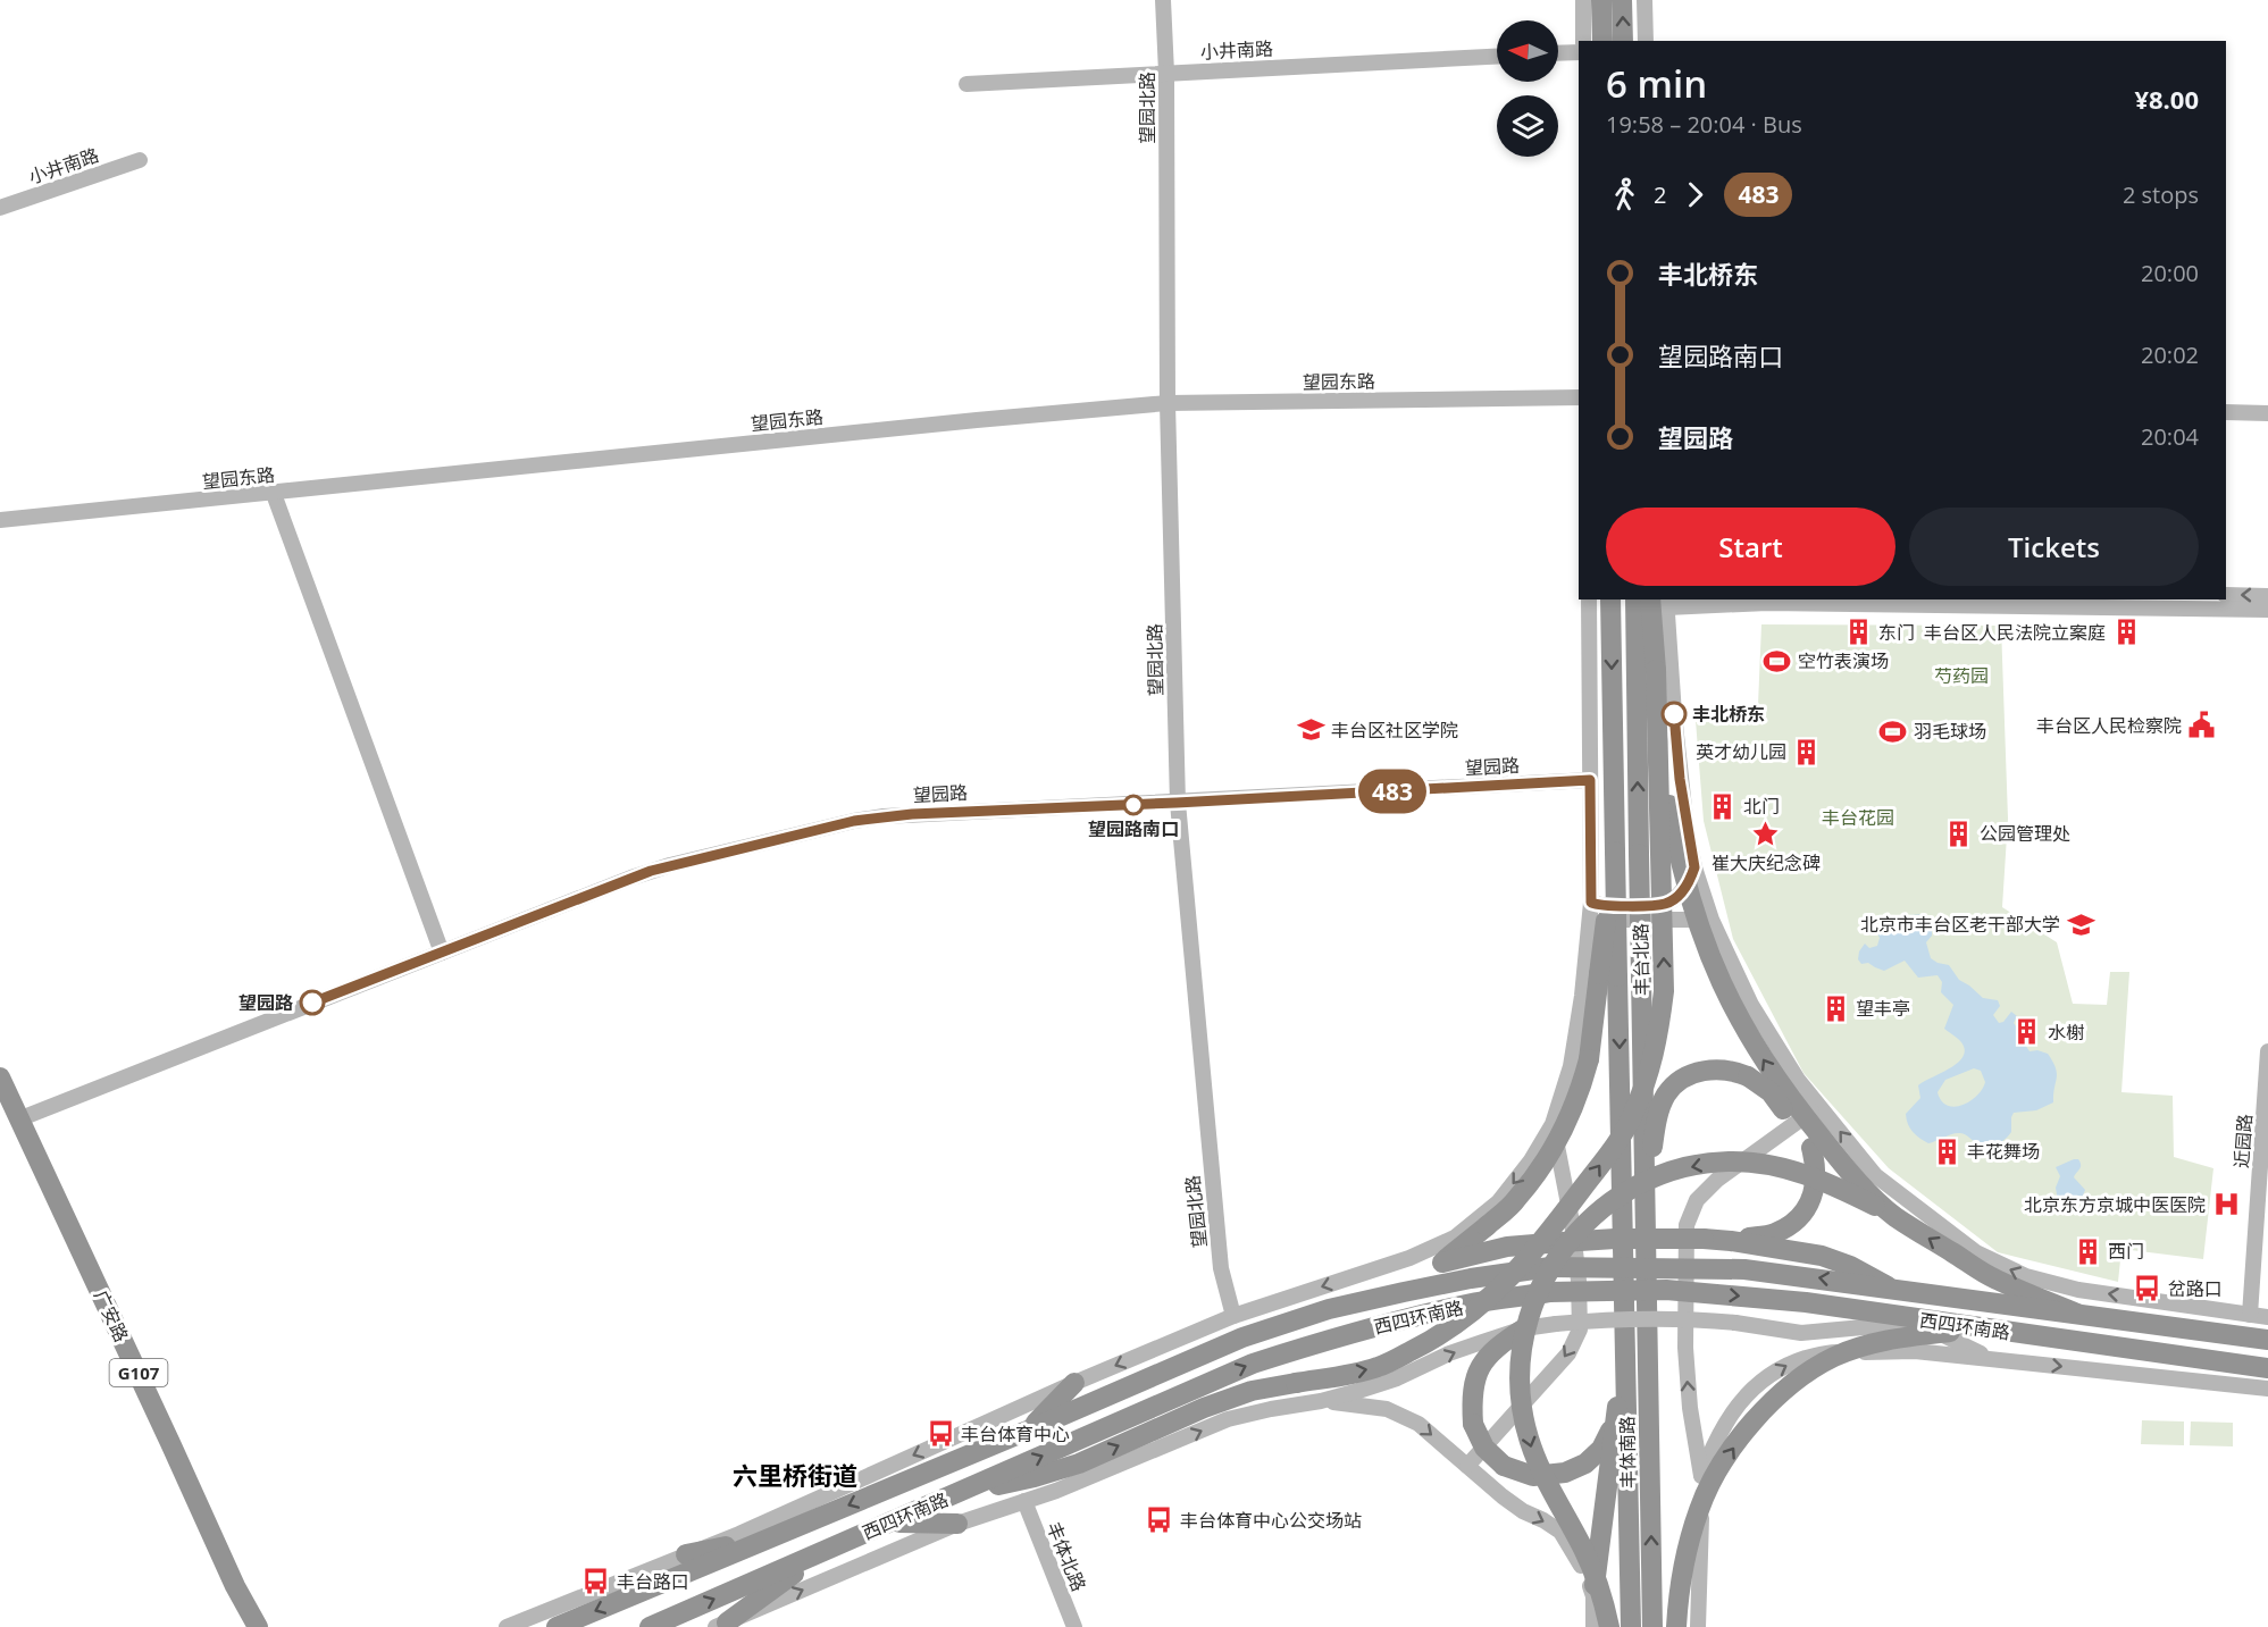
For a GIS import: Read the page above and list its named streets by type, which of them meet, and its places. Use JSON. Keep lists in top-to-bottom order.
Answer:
{
  "streets": {
    "highway": [
      "丰台北路",
      "广安路",
      "西四环南路",
      "G107",
      "丰体南路"
    ],
    "street": [
      "小井南路",
      "望园北路",
      "望园东路",
      "望园路",
      "近园路",
      "丰体北路"
    ]
  },
  "crossings": [
    ["小井南路", "望园北路"],
    ["望园北路", "望园东路"],
    ["望园北路", "望园路"],
    ["望园路", "广安路"],
    ["丰台北路", "丰体南路"],
    ["西四环南路", "丰体北路"]
  ],
  "districts": ["六里桥街道"],
  "parks": ["芍药园", "丰台花园"],
  "places": {
    "building": [
      "东门",
      "丰台区人民法院立案庭",
      "英才幼儿园",
      "北门",
      "公园管理处",
      "望丰亭",
      "水榭",
      "丰花舞场",
      "西门"
    ],
    "sports": ["空竹表演场", "羽毛球场"],
    "other": ["丰北桥东", "望园路南口", "望园路"],
    "public building": ["丰台区人民检察院"],
    "school or university": ["丰台区社区学院", "北京市丰台区老干部大学"],
    "place": ["崔大庆纪念碑"],
    "hospital": ["北京东方京城中医医院"],
    "bus stop": [
      "岔路口",
      "丰台体育中心",
      "丰台体育中心公交场站",
      "丰台路口"
    ]
  },
  "lines": ["bus line 483"],
  "north": "left",
  "page": {
    "on_map": "483",
    "heading": ["6 min", "19:58 – 20:04 · Bus", "¥8.00"],
    "legs": ["2", "483", "2 stops"],
    "list": [
      {
        "name": "丰北桥东",
        "value": "20:00"
      },
      {
        "name": "望园路南口",
        "value": "20:02"
      },
      {
        "name": "望园路",
        "value": "20:04"
      }
    ],
    "buttons": ["Start", "Tickets"]
  }
}
